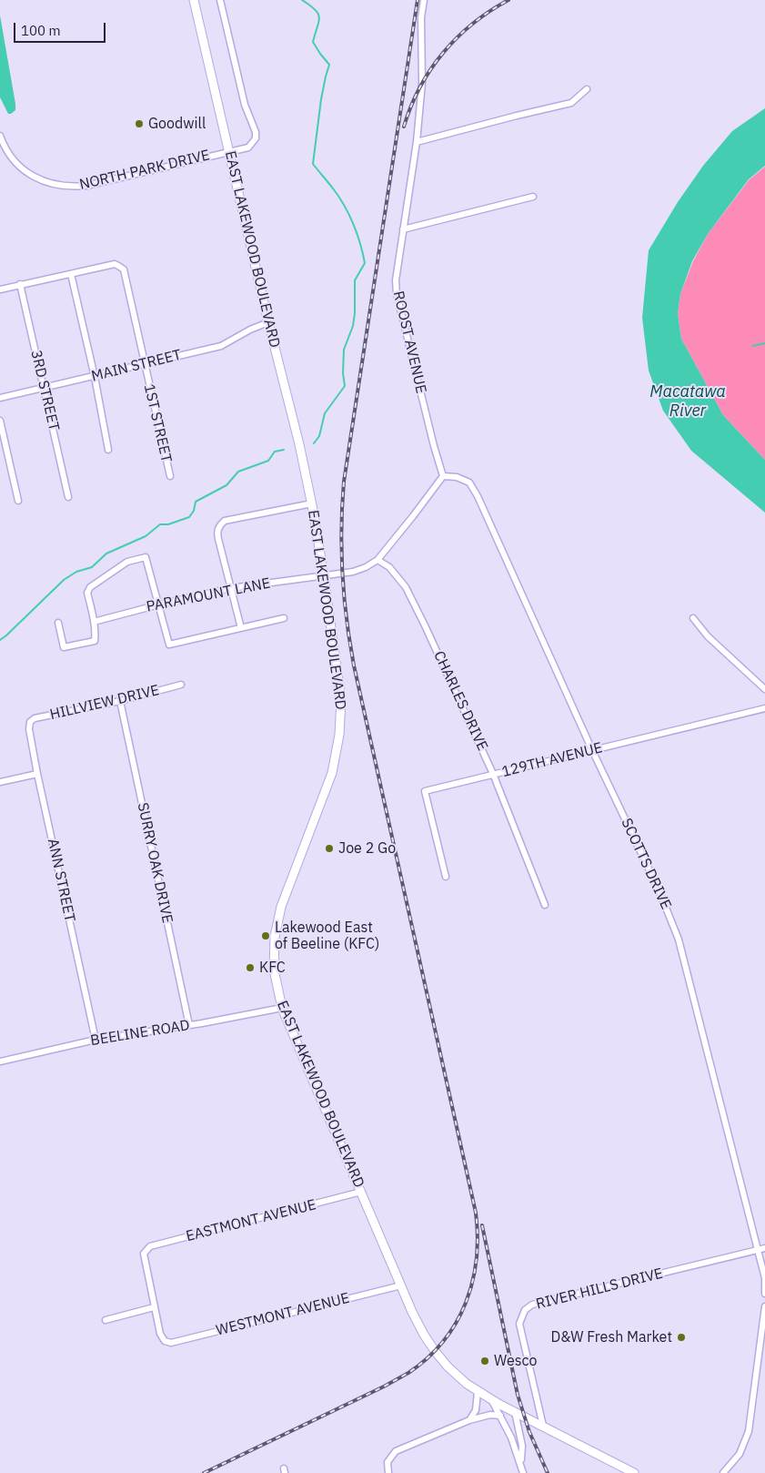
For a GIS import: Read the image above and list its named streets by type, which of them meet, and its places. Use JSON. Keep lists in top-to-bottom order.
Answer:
{
  "streets": {
    "main road": ["EAST LAKEWOOD BOULEVARD"],
    "street": [
      "NORTH PARK DRIVE",
      "ROOST AVENUE",
      "MAIN STREET",
      "3RD STREET",
      "1ST STREET",
      "PARAMOUNT LANE",
      "CHARLES DRIVE",
      "HILLVIEW DRIVE",
      "129TH AVENUE",
      "SURRY OAK DRIVE",
      "SCOTTS DRIVE",
      "ANN STREET",
      "BEELINE ROAD",
      "EASTMONT AVENUE",
      "RIVER HILLS DRIVE",
      "WESTMONT AVENUE"
    ]
  },
  "crossings": [
    ["NORTH PARK DRIVE", "EAST LAKEWOOD BOULEVARD"],
    ["EAST LAKEWOOD BOULEVARD", "MAIN STREET"],
    ["EAST LAKEWOOD BOULEVARD", "PARAMOUNT LANE"],
    ["EAST LAKEWOOD BOULEVARD", "BEELINE ROAD"],
    ["EAST LAKEWOOD BOULEVARD", "EASTMONT AVENUE"],
    ["EAST LAKEWOOD BOULEVARD", "RIVER HILLS DRIVE"],
    ["EAST LAKEWOOD BOULEVARD", "WESTMONT AVENUE"],
    ["ROOST AVENUE", "SCOTTS DRIVE"],
    ["MAIN STREET", "3RD STREET"],
    ["MAIN STREET", "1ST STREET"],
    ["CHARLES DRIVE", "129TH AVENUE"],
    ["HILLVIEW DRIVE", "SURRY OAK DRIVE"],
    ["HILLVIEW DRIVE", "ANN STREET"],
    ["129TH AVENUE", "SCOTTS DRIVE"],
    ["SURRY OAK DRIVE", "BEELINE ROAD"],
    ["SCOTTS DRIVE", "RIVER HILLS DRIVE"],
    ["ANN STREET", "BEELINE ROAD"],
    ["EASTMONT AVENUE", "WESTMONT AVENUE"]
  ],
  "water": ["Macatawa River"],
  "places": [
    "Goodwill",
    "Joe 2 Go",
    "Lakewood East of Beeline (KFC)",
    "KFC",
    "D&W Fresh Market",
    "Wesco"
  ],
  "scale_bar": "100 m"
}
